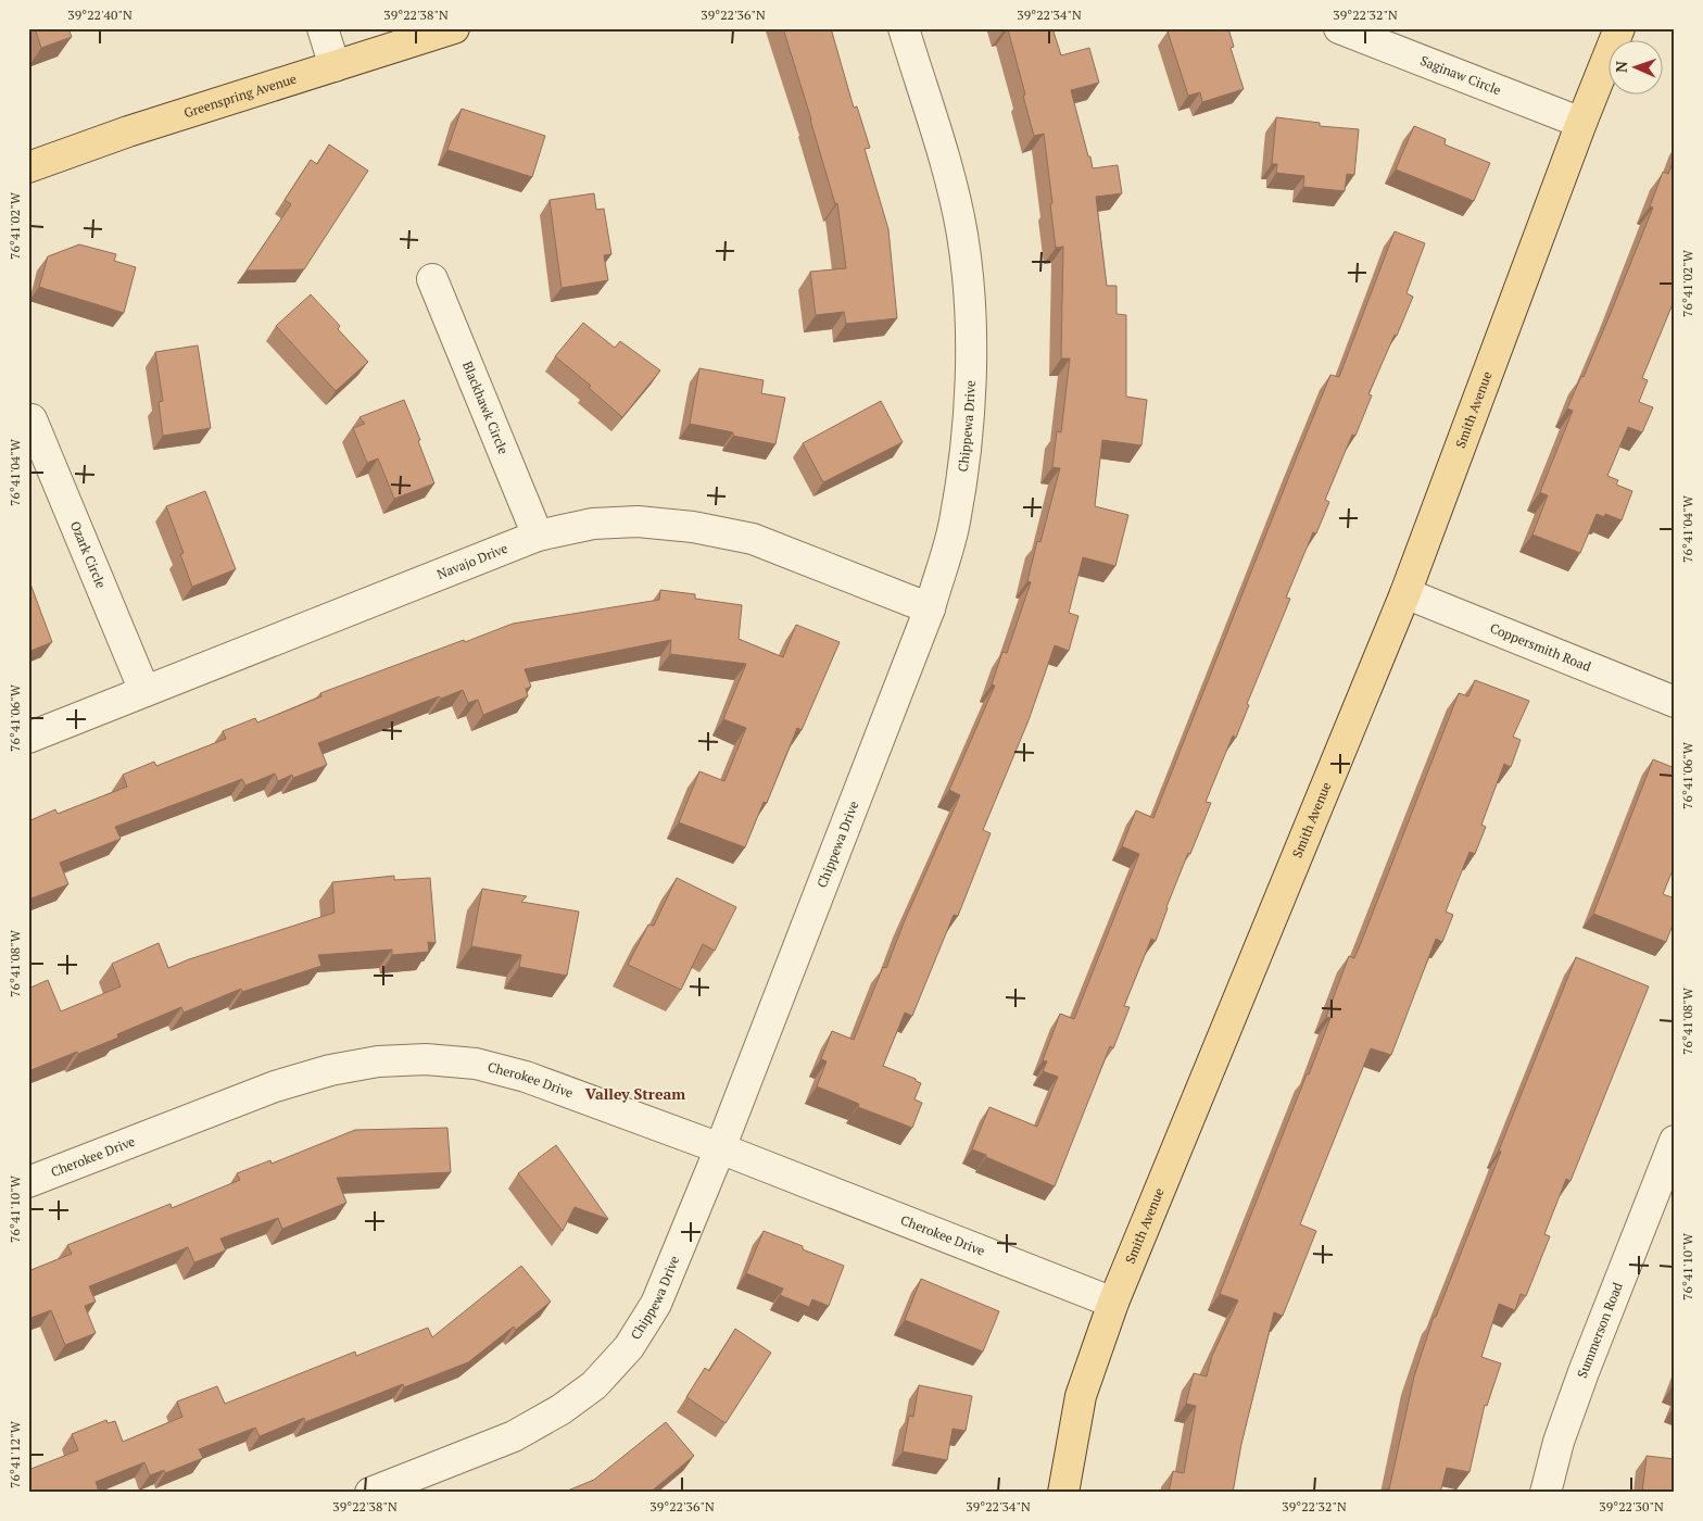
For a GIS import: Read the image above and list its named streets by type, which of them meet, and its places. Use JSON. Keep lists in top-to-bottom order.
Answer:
{
  "streets": {
    "main road": ["Greenspring Avenue", "Smith Avenue"],
    "street": [
      "Saginaw Circle",
      "Blackhawk Circle",
      "Chippewa Drive",
      "Ozark Circle",
      "Navajo Drive",
      "Coppersmith Road",
      "Cherokee Drive",
      "Summerson Road"
    ]
  },
  "crossings": [
    ["Saginaw Circle", "Smith Avenue"],
    ["Blackhawk Circle", "Navajo Drive"],
    ["Smith Avenue", "Coppersmith Road"],
    ["Smith Avenue", "Cherokee Drive"],
    ["Chippewa Drive", "Navajo Drive"],
    ["Chippewa Drive", "Cherokee Drive"],
    ["Ozark Circle", "Navajo Drive"]
  ],
  "districts": ["Valley Stream"],
  "north": "left",
  "coordinates": [
    "39°22'40\"N",
    "39°22'38\"N",
    "39°22'36\"N",
    "39°22'34\"N",
    "39°22'32\"N",
    "76°41'02\"W",
    "76°41'04\"W",
    "76°41'06\"W",
    "76°41'08\"W",
    "76°41'10\"W",
    "76°41'12\"W",
    "39°22'30\"N"
  ]
}
